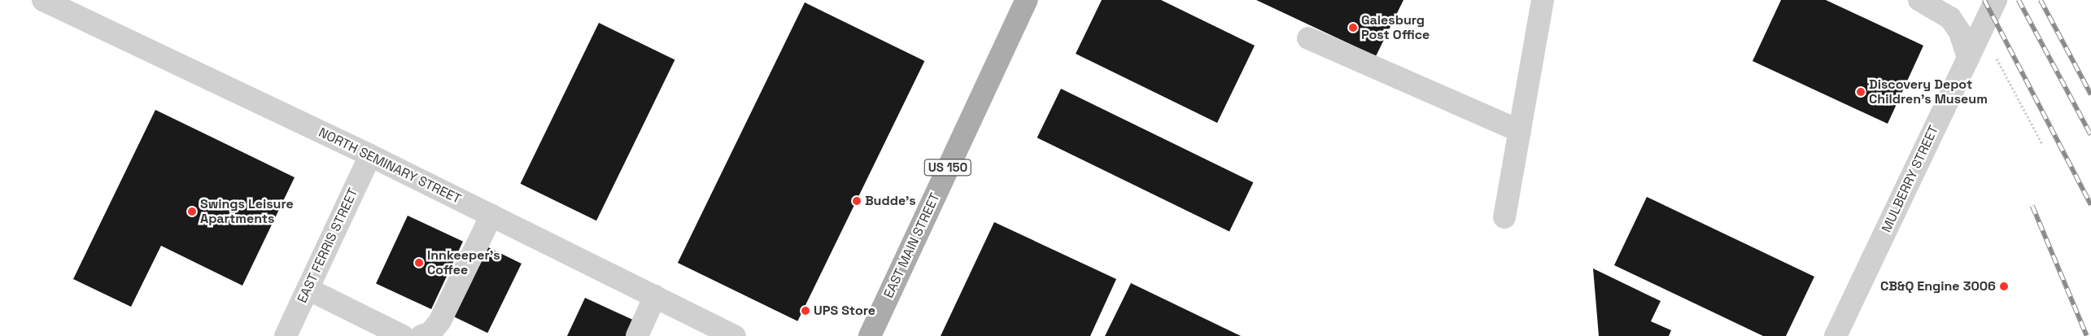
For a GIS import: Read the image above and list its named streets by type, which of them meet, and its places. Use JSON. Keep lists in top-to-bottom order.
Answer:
{
  "streets": {
    "main road": ["US 150", "EAST MAIN STREET"],
    "street": ["NORTH SEMINARY STREET", "MULBERRY STREET", "EAST FERRIS STREET"]
  },
  "crossings": [
    ["NORTH SEMINARY STREET", "EAST FERRIS STREET"]
  ],
  "places": [
    "Galesburg Post Office",
    "Discovery Depot Children's Museum",
    "Budde's",
    "Swings Leisure Apartments",
    "Innkeeper's Coffee",
    "CB&Q Engine 3006",
    "UPS Store"
  ]
}
